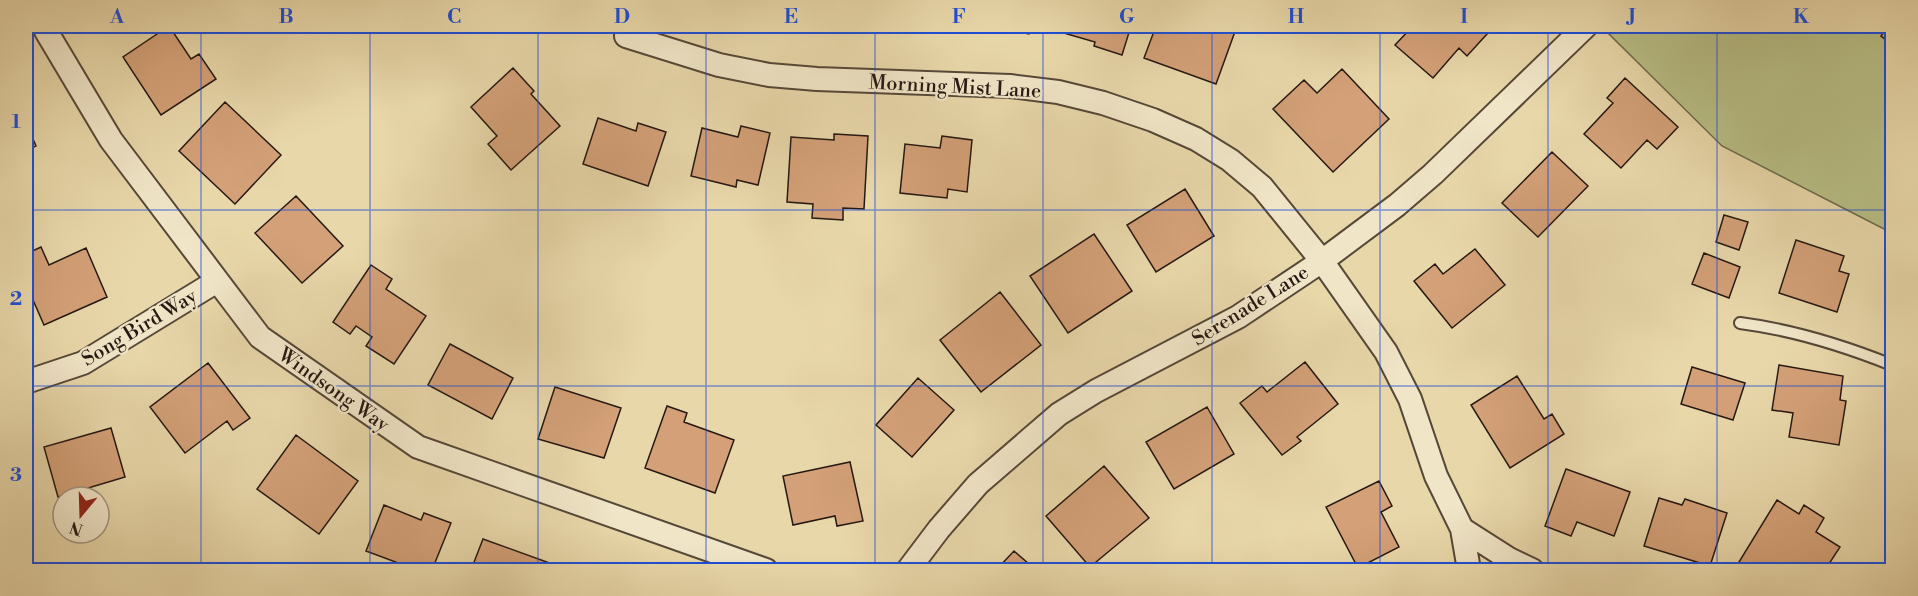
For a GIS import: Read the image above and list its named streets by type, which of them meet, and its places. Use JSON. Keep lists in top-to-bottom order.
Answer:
{
  "streets": {
    "street": [
      "Morning Mist Lane",
      "Serenade Lane",
      "Song Bird Way",
      "Windsong Way"
    ]
  },
  "crossings": [
    ["Morning Mist Lane", "Serenade Lane"],
    ["Song Bird Way", "Windsong Way"]
  ],
  "north": "bottom",
  "grid": {
    "columns": [
      "A",
      "B",
      "C",
      "D",
      "E",
      "F",
      "G",
      "H",
      "I",
      "J",
      "K"
    ],
    "rows": ["1", "2", "3"]
  }
}
